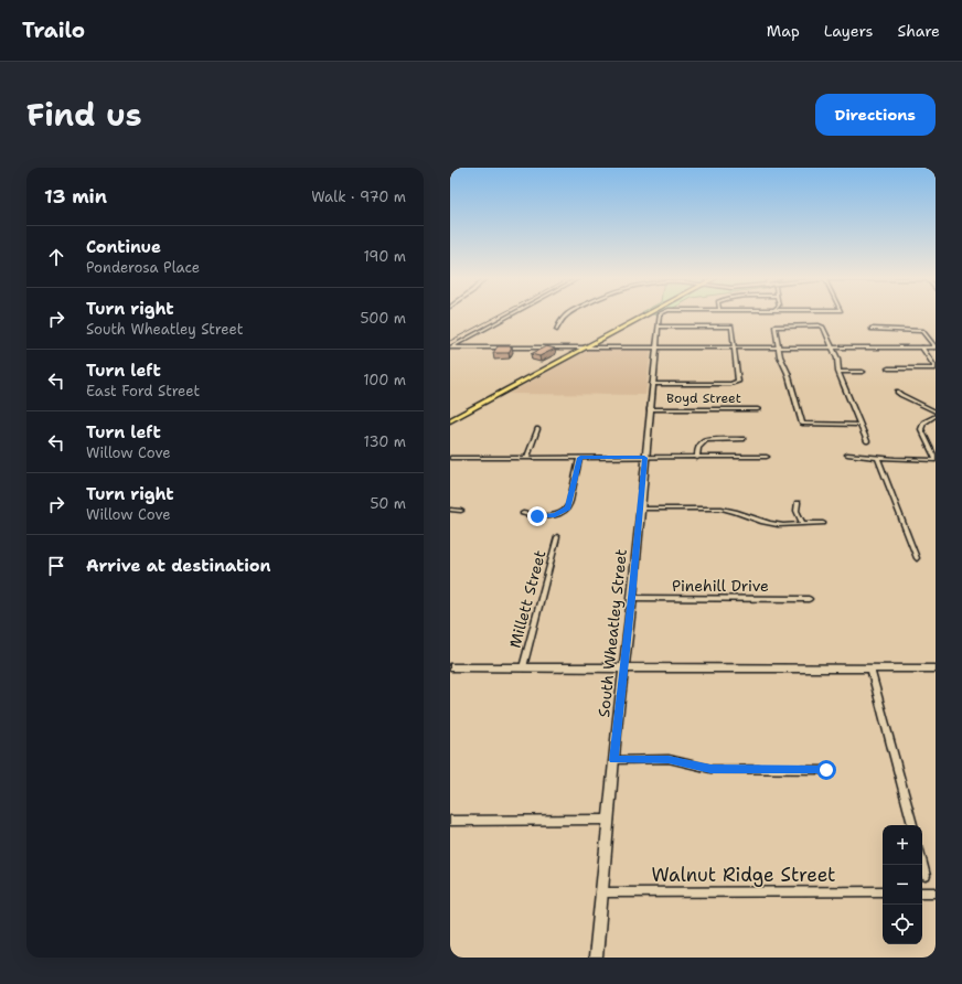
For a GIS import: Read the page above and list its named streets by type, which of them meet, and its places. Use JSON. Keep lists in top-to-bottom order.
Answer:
{
  "streets": {
    "street": [
      "Boyd Street",
      "Pinehill Drive",
      "Millett Street",
      "South Wheatley Street",
      "Walnut Ridge Street"
    ]
  },
  "crossings": [
    ["Boyd Street", "South Wheatley Street"],
    ["Pinehill Drive", "South Wheatley Street"],
    ["South Wheatley Street", "Walnut Ridge Street"]
  ],
  "page": {
    "header": "Trailo",
    "nav": ["Map", "Layers", "Share"],
    "title": "Find us",
    "buttons": "Directions",
    "heading": ["13 min", "Walk · 970 m"],
    "list": [
      ["Continue", "Ponderosa Place", "190 m"],
      ["Turn right", "South Wheatley Street", "500 m"],
      ["Turn left", "East Ford Street", "100 m"],
      ["Turn left", "Willow Cove", "130 m"],
      ["Turn right", "Willow Cove", "50 m"],
      "Arrive at destination"
    ],
    "map_buttons": ["+", "−"]
  }
}
